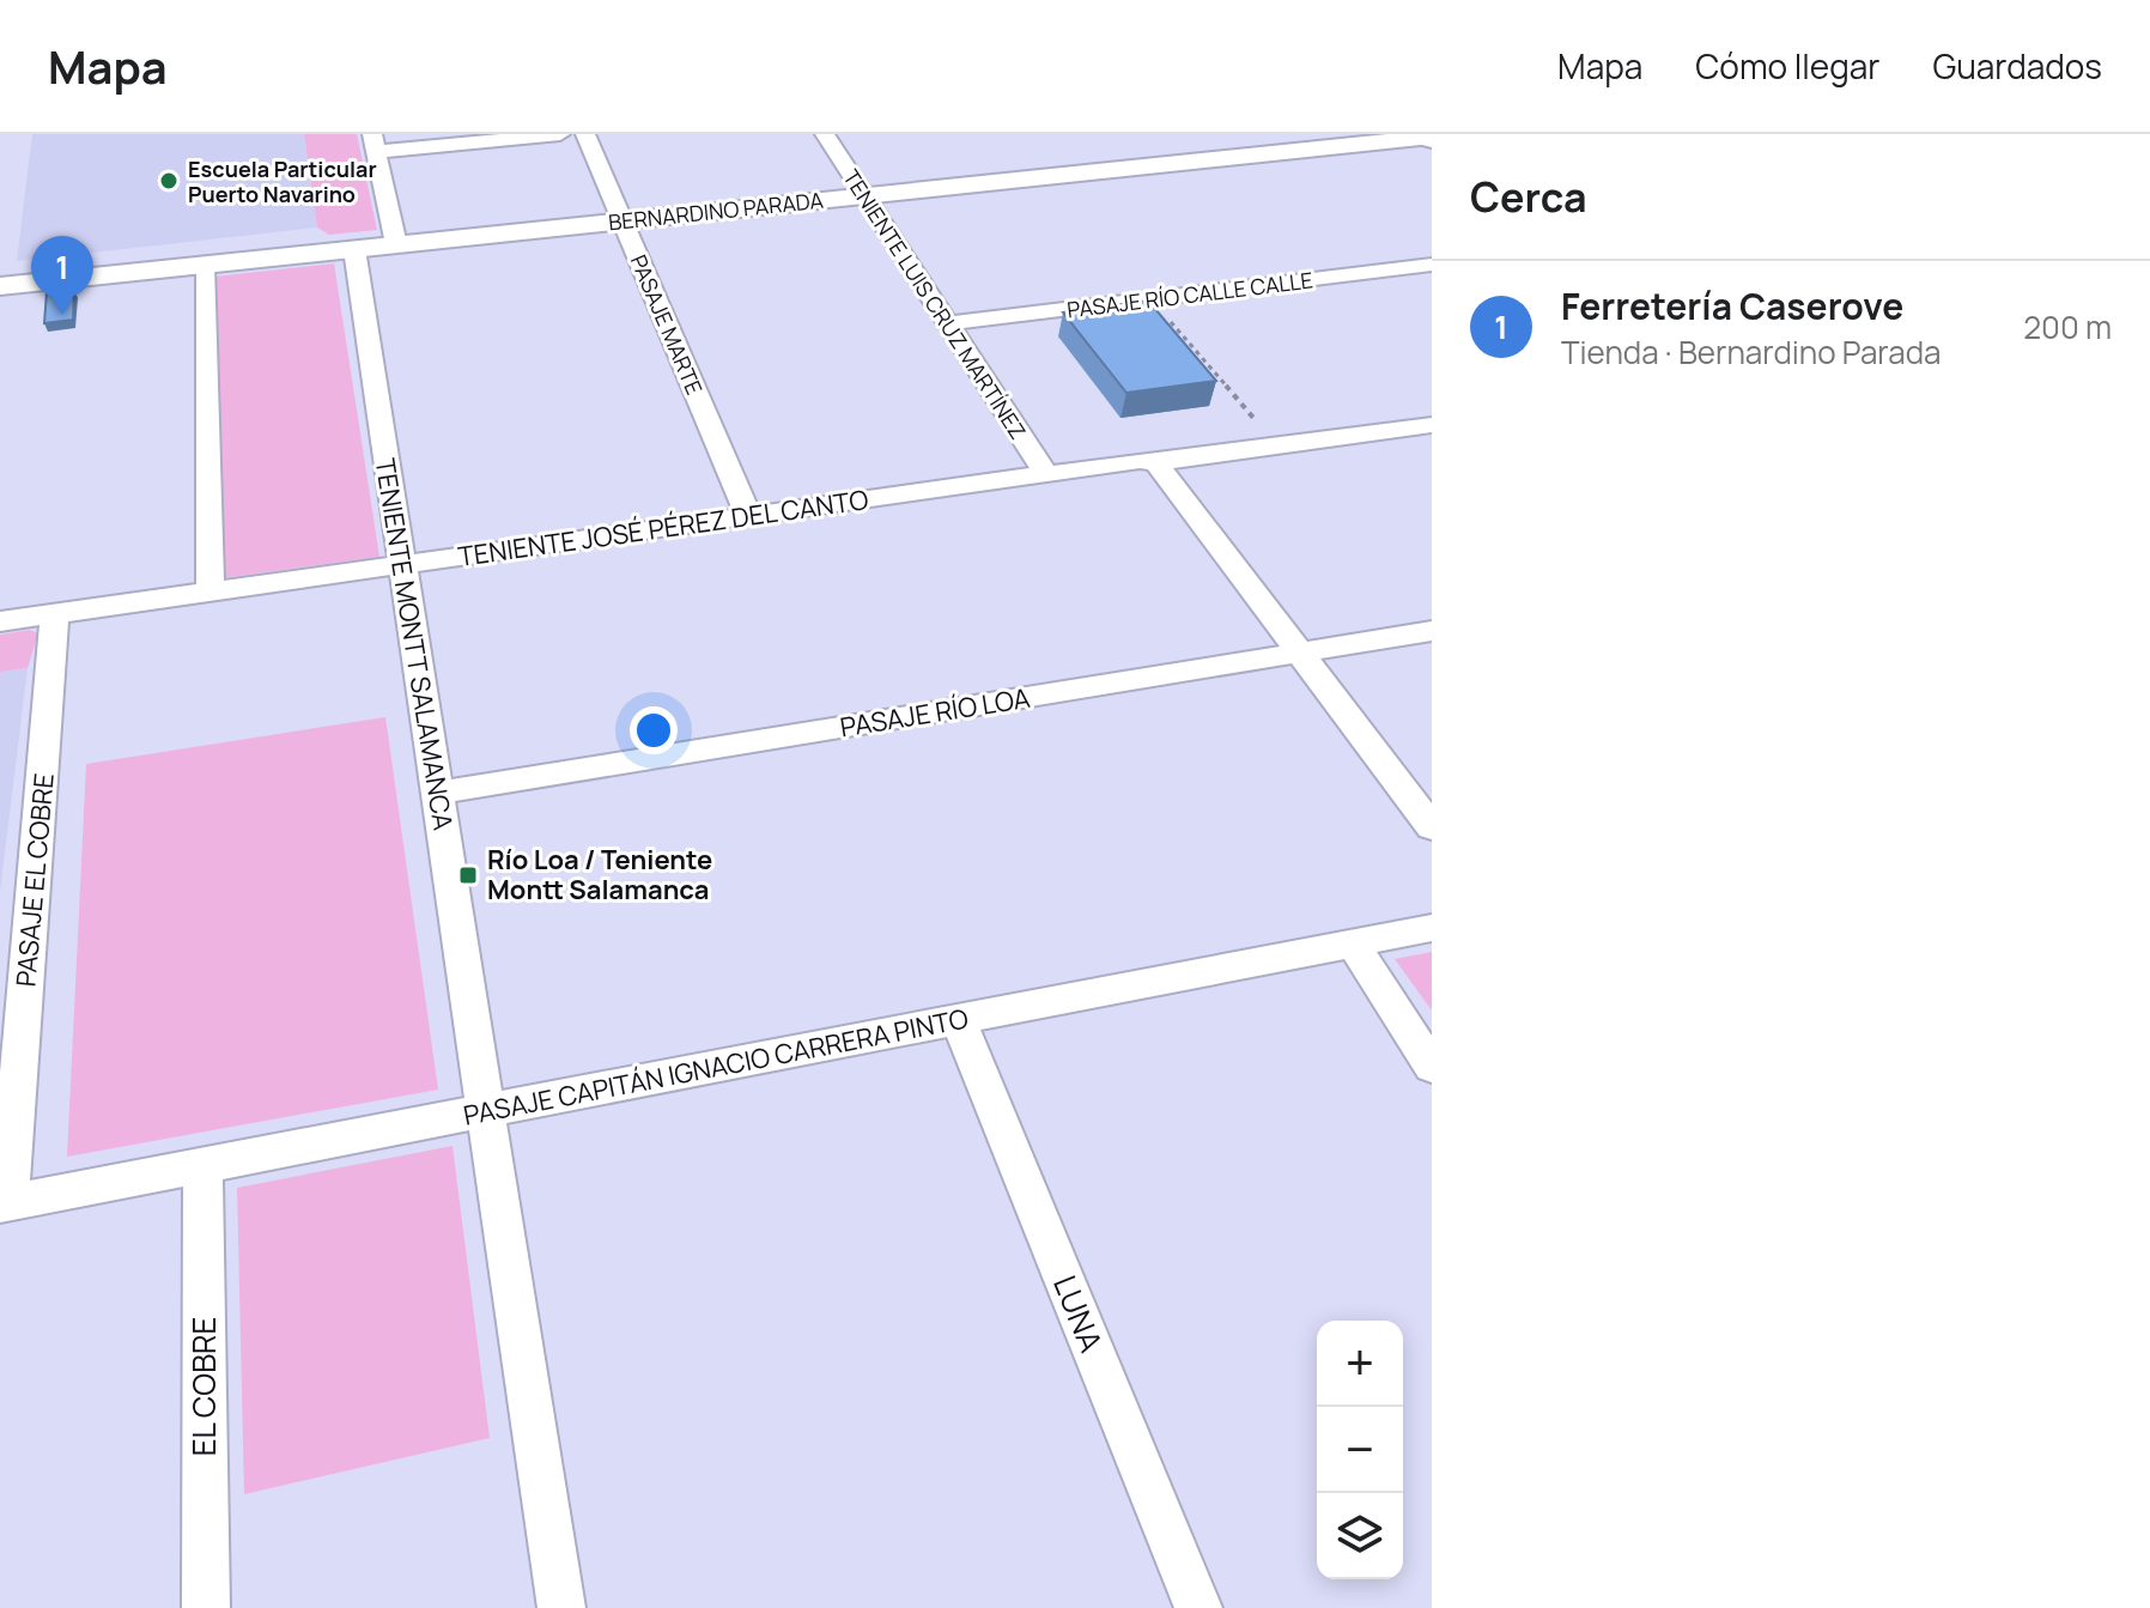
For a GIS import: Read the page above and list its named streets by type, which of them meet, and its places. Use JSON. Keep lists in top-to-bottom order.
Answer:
{
  "streets": {
    "street": [
      "BERNARDINO PARADA",
      "PASAJE RÍO CALLE CALLE",
      "TENIENTE LUIS CRUZ MARTÍNEZ",
      "PASAJE MARTE",
      "TENIENTE JOSÉ PÉREZ DEL CANTO",
      "TENIENTE MONTT SALAMANCA",
      "PASAJE RÍO LOA",
      "PASAJE EL COBRE",
      "PASAJE CAPITÁN IGNACIO CARRERA PINTO",
      "LUNA",
      "EL COBRE"
    ]
  },
  "crossings": [
    ["BERNARDINO PARADA", "TENIENTE LUIS CRUZ MARTÍNEZ"],
    ["BERNARDINO PARADA", "PASAJE MARTE"],
    ["BERNARDINO PARADA", "TENIENTE MONTT SALAMANCA"],
    ["PASAJE RÍO CALLE CALLE", "TENIENTE LUIS CRUZ MARTÍNEZ"],
    ["TENIENTE LUIS CRUZ MARTÍNEZ", "TENIENTE JOSÉ PÉREZ DEL CANTO"],
    ["PASAJE MARTE", "TENIENTE JOSÉ PÉREZ DEL CANTO"],
    ["TENIENTE JOSÉ PÉREZ DEL CANTO", "TENIENTE MONTT SALAMANCA"],
    ["TENIENTE JOSÉ PÉREZ DEL CANTO", "PASAJE EL COBRE"],
    ["TENIENTE MONTT SALAMANCA", "PASAJE RÍO LOA"],
    ["TENIENTE MONTT SALAMANCA", "PASAJE CAPITÁN IGNACIO CARRERA PINTO"],
    ["PASAJE EL COBRE", "PASAJE CAPITÁN IGNACIO CARRERA PINTO"],
    ["PASAJE CAPITÁN IGNACIO CARRERA PINTO", "LUNA"],
    ["PASAJE CAPITÁN IGNACIO CARRERA PINTO", "EL COBRE"]
  ],
  "places": {
    "other": ["Escuela Particular Puerto Navarino"],
    "transit": ["Río Loa / Teniente Montt Salamanca"]
  },
  "page": {
    "header": "Mapa",
    "nav": ["Mapa", "Cómo llegar", "Guardados"],
    "heading": "Cerca",
    "pins": "1",
    "list": [
      {
        "mark": "1",
        "name": "Ferretería Caserove",
        "note": "Tienda · Bernardino Parada",
        "value": "200 m"
      }
    ],
    "map_buttons": ["+", "−"]
  }
}
